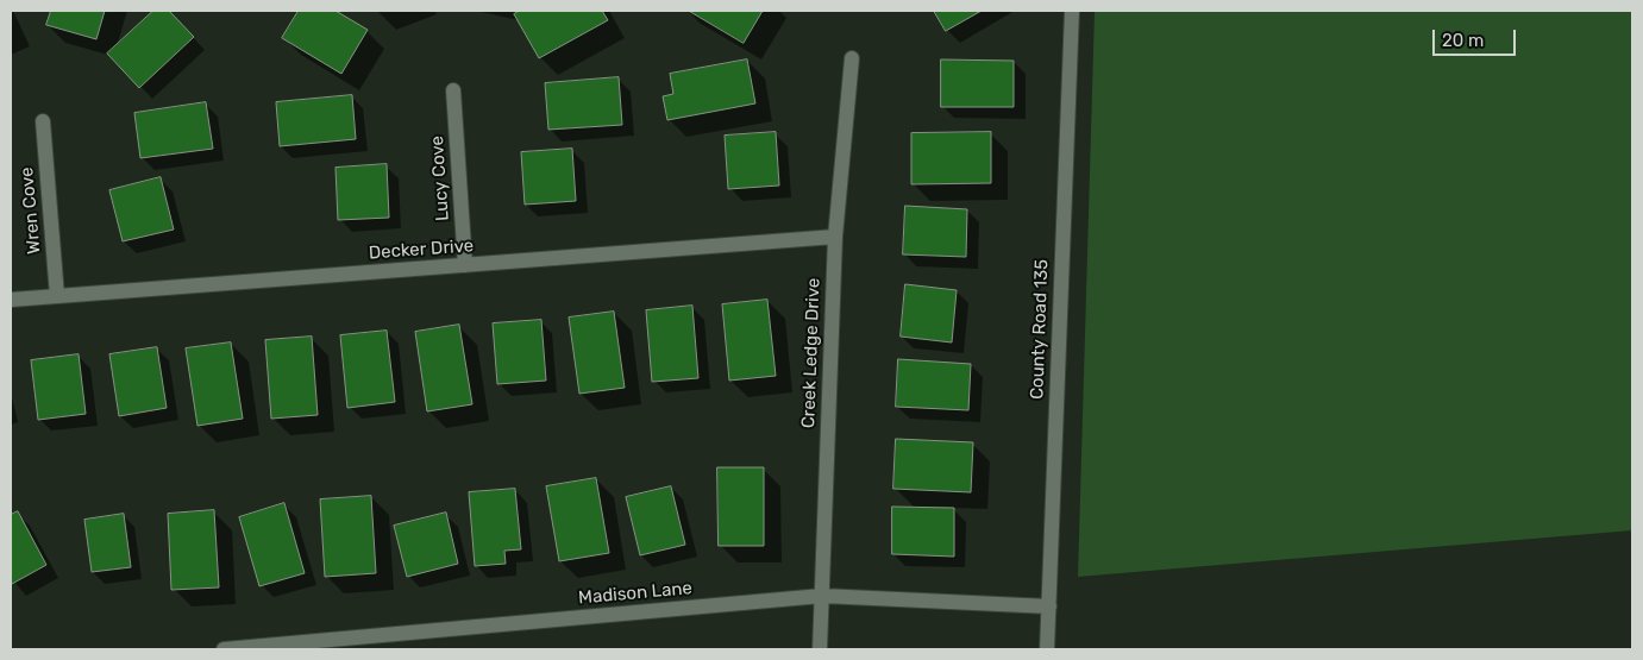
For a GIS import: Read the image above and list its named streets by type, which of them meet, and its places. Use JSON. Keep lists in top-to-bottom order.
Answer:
{
  "streets": {
    "street": [
      "Lucy Cove",
      "Wren Cove",
      "Decker Drive",
      "County Road 135",
      "Creek Ledge Drive",
      "Madison Lane"
    ]
  },
  "crossings": [
    ["Lucy Cove", "Decker Drive"],
    ["Wren Cove", "Decker Drive"],
    ["Decker Drive", "Creek Ledge Drive"],
    ["County Road 135", "Madison Lane"],
    ["Creek Ledge Drive", "Madison Lane"]
  ],
  "scale_bar": "20 m"
}
